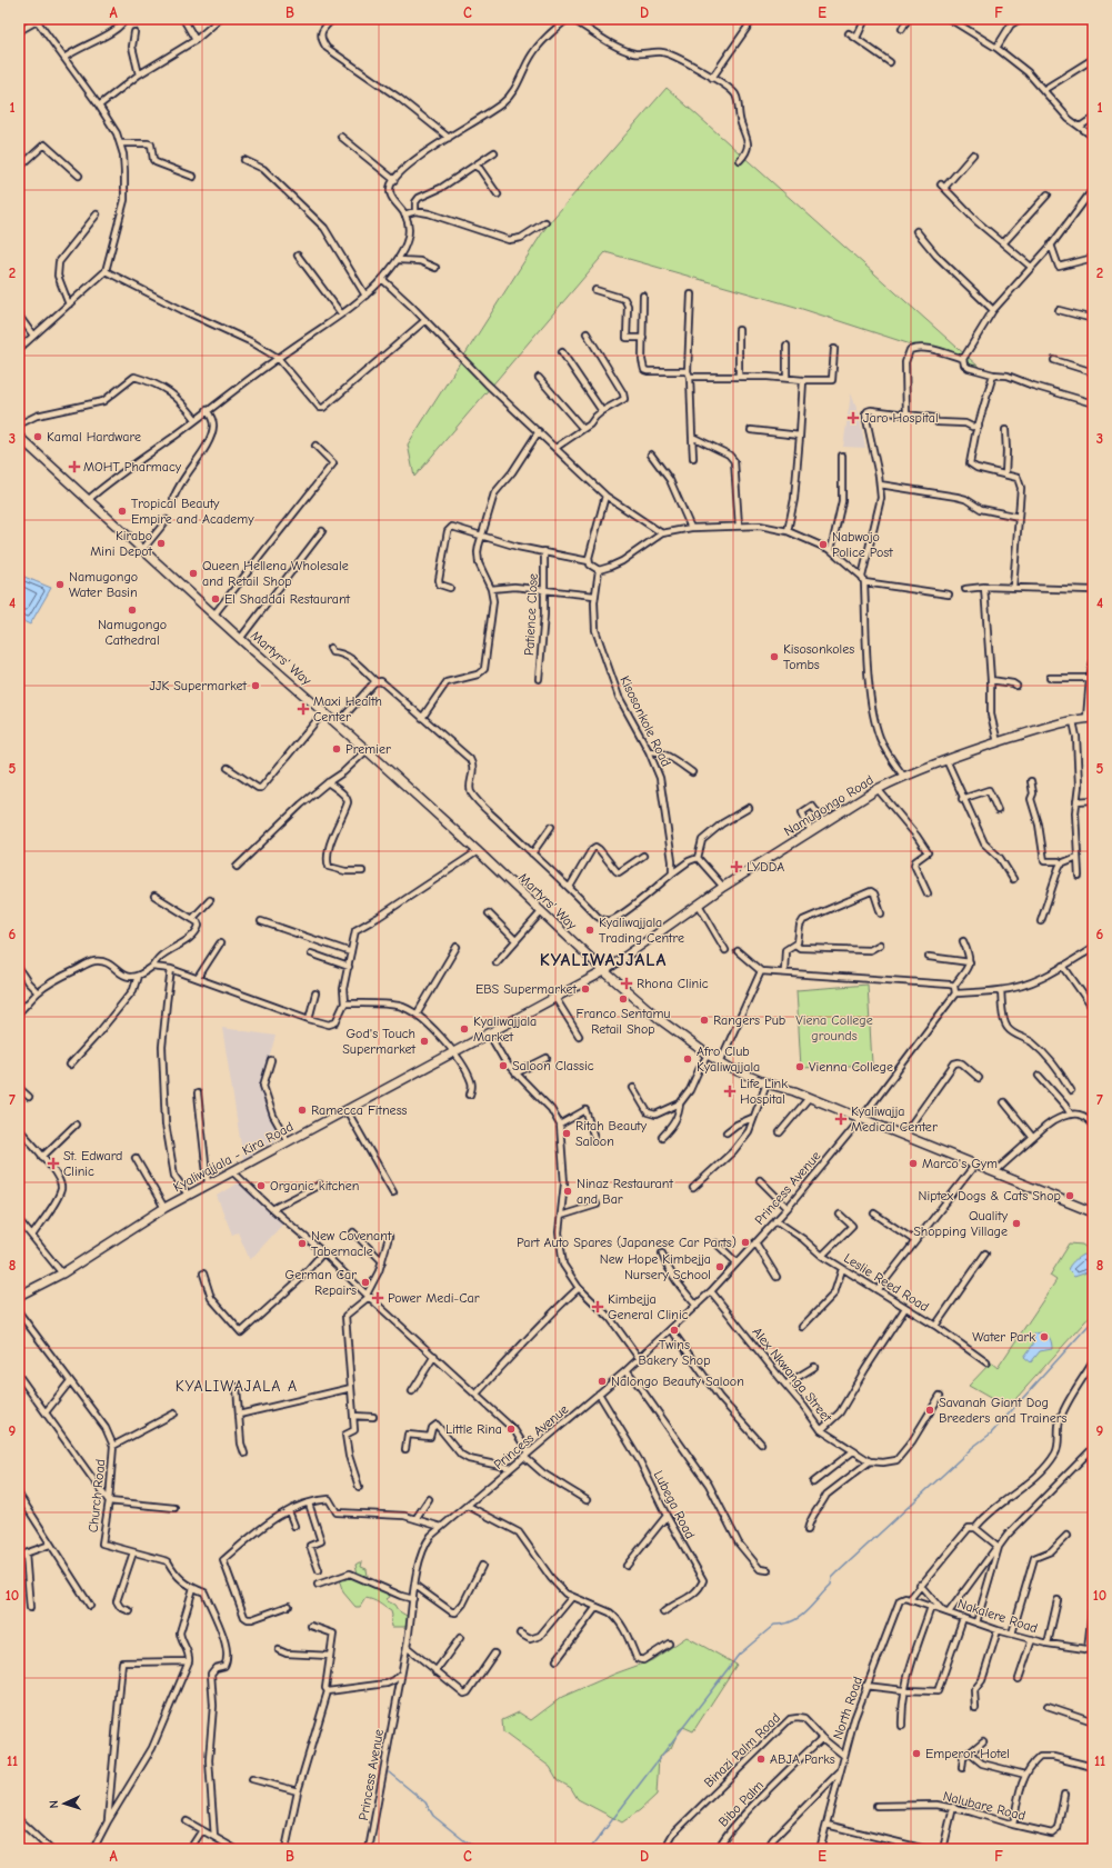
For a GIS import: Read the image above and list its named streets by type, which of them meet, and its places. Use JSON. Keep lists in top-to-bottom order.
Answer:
{
  "streets": {
    "main road": ["Martyrs' Way", "Namugongo Road", "Kyaliwajjala - Kira Road"],
    "street": [
      "Patience Close",
      "Kisosonkole Road",
      "Princess Avenue",
      "Leslie Reed Road",
      "Alex Nkwanga Street",
      "Church Road",
      "Lubega Road",
      "Nakalere Road",
      "North Road",
      "Binazi Palm Road",
      "Bibo Palm",
      "Nalubare Road"
    ]
  },
  "crossings": [
    ["Martyrs' Way", "Namugongo Road"],
    ["Martyrs' Way", "Kyaliwajjala - Kira Road"],
    ["Martyrs' Way", "Princess Avenue"],
    ["Namugongo Road", "Kyaliwajjala - Kira Road"],
    ["Princess Avenue", "Leslie Reed Road"],
    ["Princess Avenue", "Alex Nkwanga Street"],
    ["Princess Avenue", "Lubega Road"],
    ["Nakalere Road", "North Road"],
    ["North Road", "Binazi Palm Road"],
    ["Binazi Palm Road", "Bibo Palm"]
  ],
  "districts": ["KYALIWAJJALA", "KYALIWAJALA A"],
  "parks": ["Viena College grounds"],
  "places": {
    "health": [
      "Jaro Hospital",
      "MOHT Pharmacy",
      "Maxi Health Center",
      "LYDDA",
      "Rhona Clinic",
      "Life Link Hospital",
      "Kyaliwajja Medical Center",
      "St. Edward Clinic",
      "Power Medi-Car",
      "Kimbejja General Clinic"
    ],
    "other": [
      "Kamal Hardware",
      "Tropical Beauty Empire and Academy",
      "Kirabo Mini Depot",
      "Nabwojo Police Post",
      "Queen Hellena Wholesale and Retail Shop",
      "Namugongo Water Basin",
      "El Shaddai Restaurant",
      "Namugongo Cathedral",
      "Kisosonkoles Tombs",
      "JJK Supermarket",
      "Premier",
      "Kyaliwajjala Trading Centre",
      "EBS Supermarket",
      "Franco Sentamu Retail Shop",
      "Rangers Pub",
      "Kyaliwajjala Market",
      "God's Touch Supermarket",
      "Afro Club Kyaliwajjala",
      "Saloon Classic",
      "Vienna College",
      "Ramecca Fitness",
      "Ritah Beauty Saloon",
      "Marco's Gym",
      "Organic kitchen",
      "Ninaz Restaurant and Bar",
      "Niptex Dogs & Cats Shop",
      "Quality Shopping Village",
      "Part Auto Spares (Japanese Car Parts)",
      "New Covenant Tabernacle",
      "New Hope Kimbejja Nursery School",
      "German Car Repairs",
      "Twins Bakery Shop",
      "Water Park",
      "Nalongo Beauty Saloon",
      "Savanah Giant Dog Breeders and Trainers",
      "Little Rina",
      "Emperor Hotel",
      "ABJA Parks"
    ]
  },
  "north": "left",
  "grid": {
    "columns": [
      "A",
      "B",
      "C",
      "D",
      "E",
      "F"
    ],
    "rows": [
      "1",
      "2",
      "3",
      "4",
      "5",
      "6",
      "7",
      "8",
      "9",
      "10",
      "11"
    ]
  }
}
